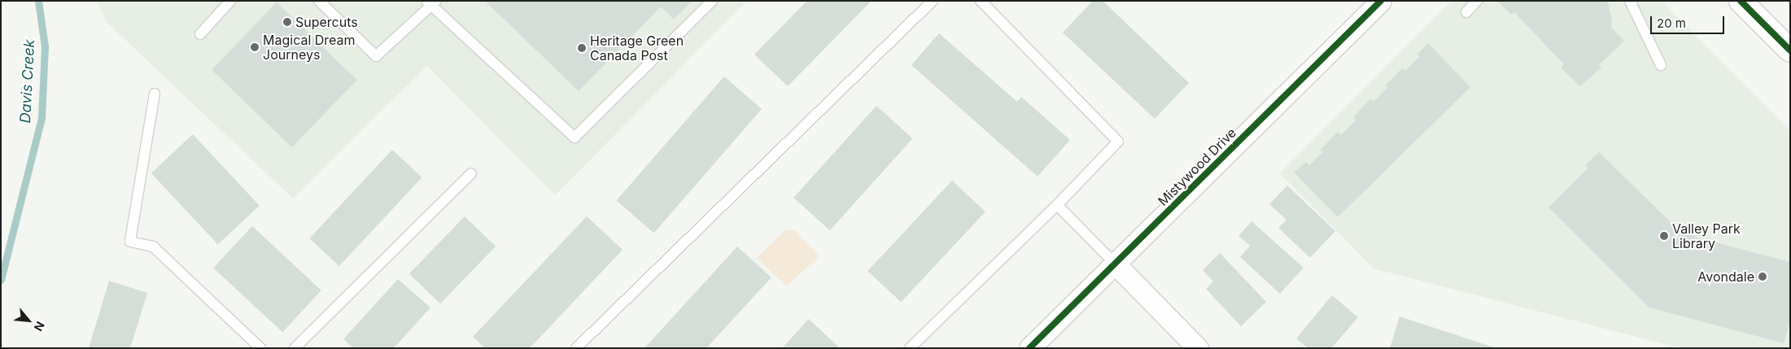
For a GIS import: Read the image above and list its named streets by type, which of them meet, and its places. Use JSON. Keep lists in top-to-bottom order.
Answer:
{
  "streets": {
    "street": ["Mistywood Drive"]
  },
  "water": ["Davis Creek"],
  "places": [
    "Supercuts",
    "Magical Dream Journeys",
    "Heritage Green Canada Post",
    "Valley Park Library",
    "Avondale"
  ],
  "scale_bar": "20 m",
  "north": "bottom right"
}
